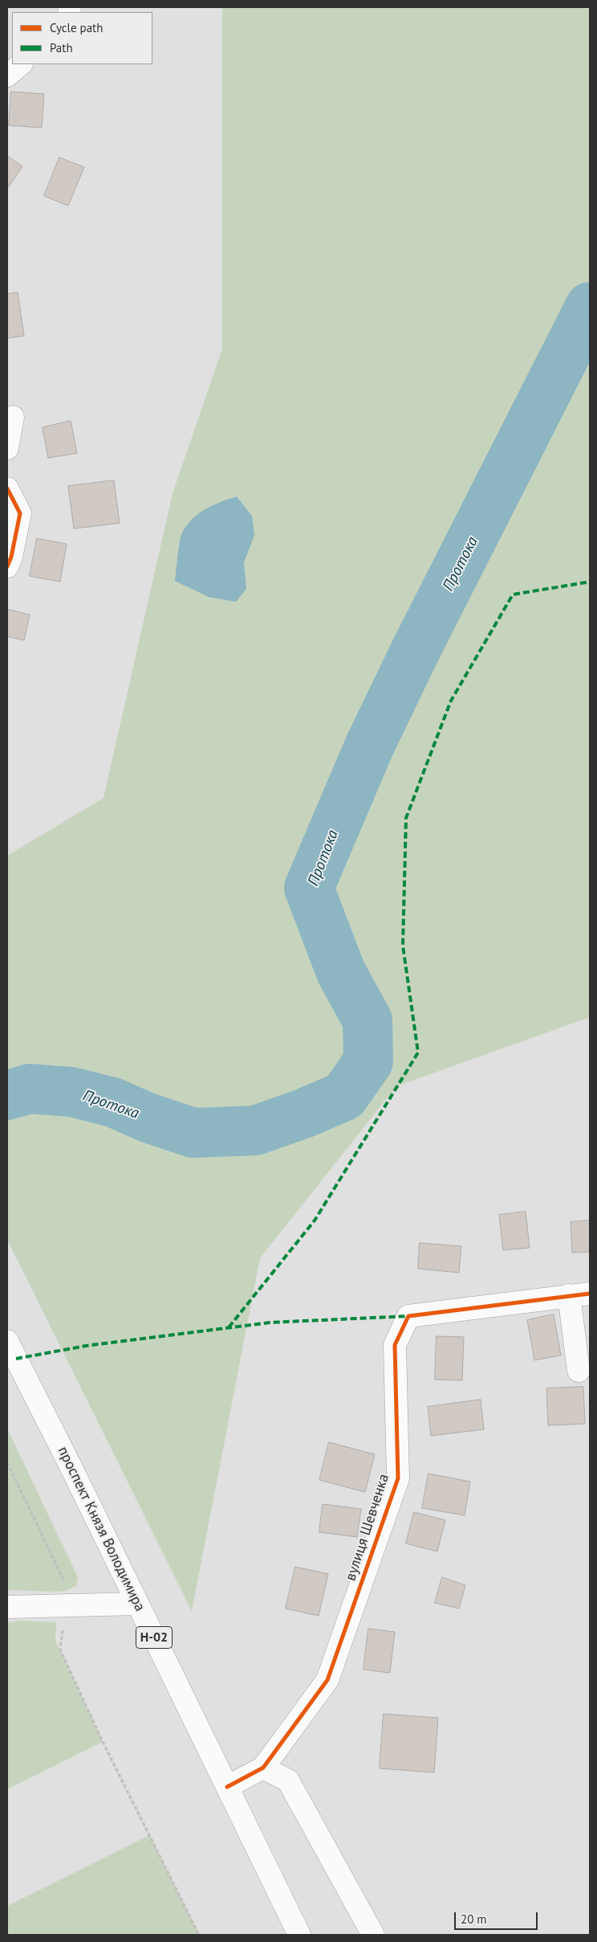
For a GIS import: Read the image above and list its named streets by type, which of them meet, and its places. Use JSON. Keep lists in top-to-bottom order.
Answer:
{
  "streets": {
    "street": ["вулиця Шевченка", "проспект Князя Володимира", "Н-02"]
  },
  "crossings": [
    ["вулиця Шевченка", "проспект Князя Володимира"]
  ],
  "water": ["Протока"],
  "legend": ["Cycle path", "Path"],
  "scale_bar": "20 m"
}
